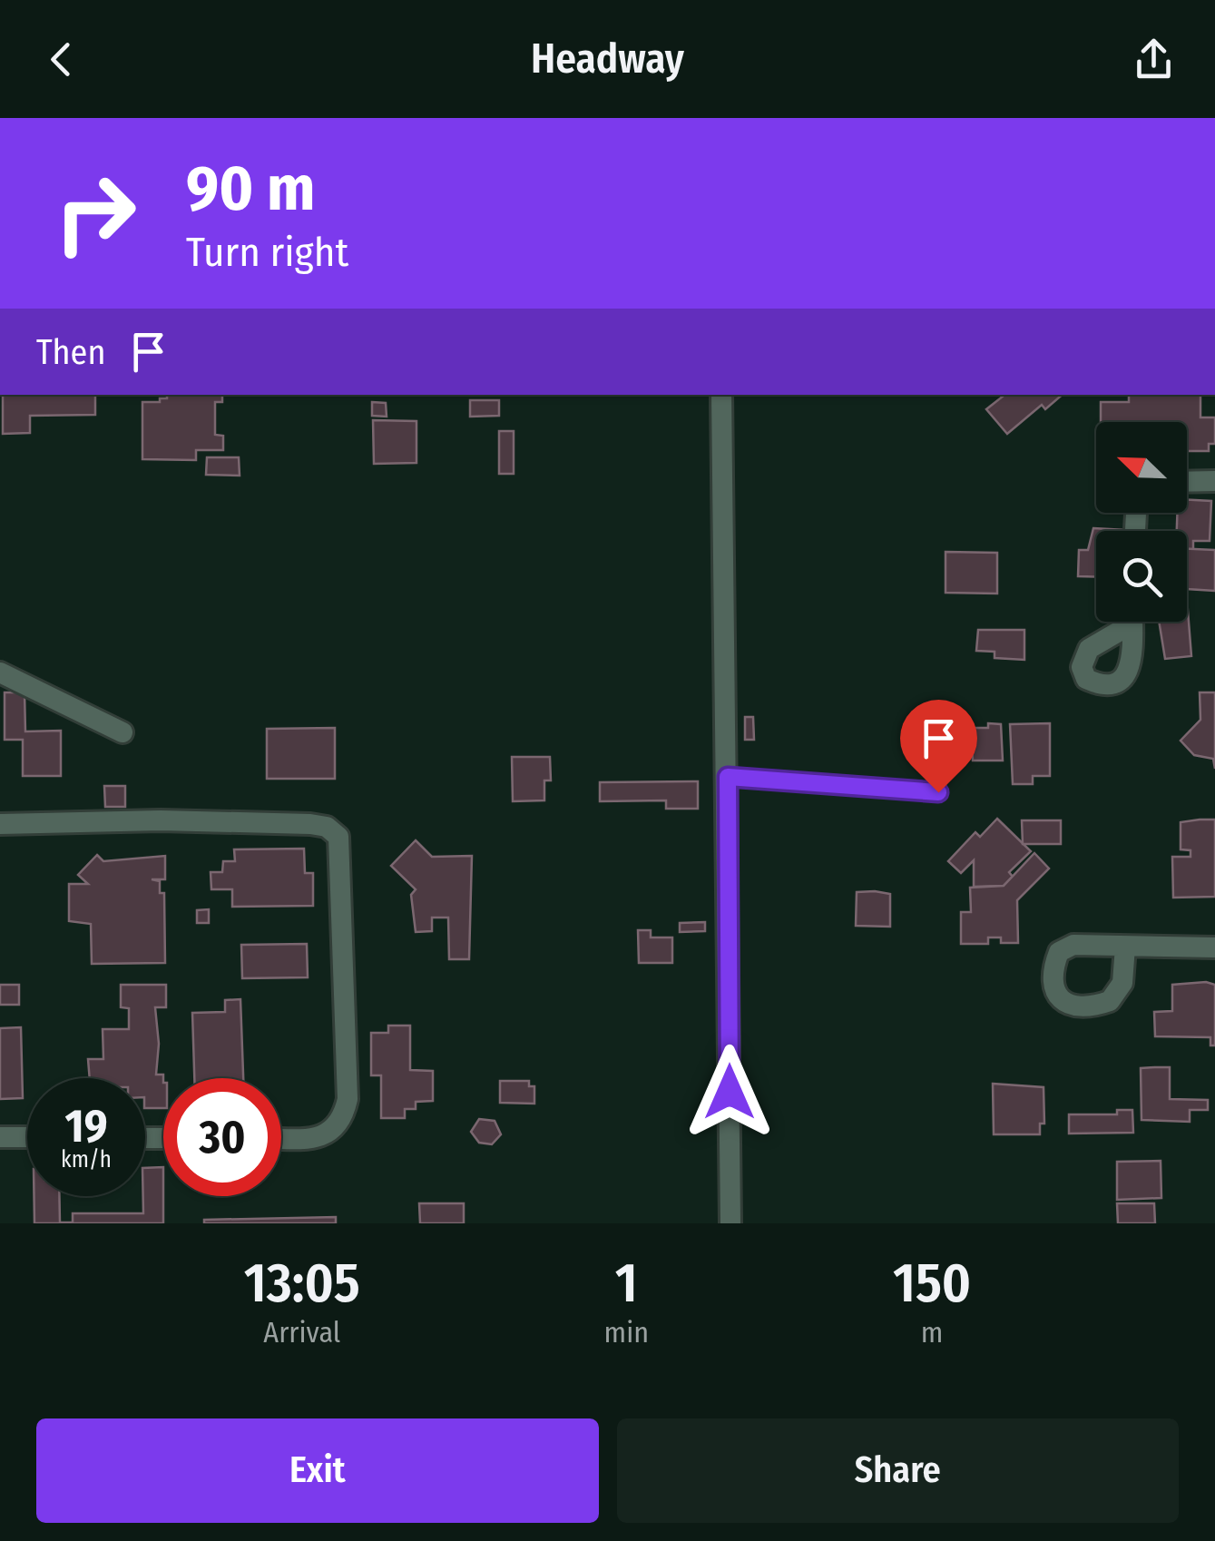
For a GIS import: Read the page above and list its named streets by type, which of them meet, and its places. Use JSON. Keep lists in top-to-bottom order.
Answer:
{
  "north": "top left",
  "page": {
    "header": "Headway",
    "turn": ["90 m", "Turn right"],
    "then": "Then",
    "speed": "19 km/h",
    "limit": "30",
    "eta": [
      "13:05",
      "Arrival",
      "1",
      "min",
      "150",
      "m"
    ],
    "buttons": ["Exit", "Share"]
  }
}
